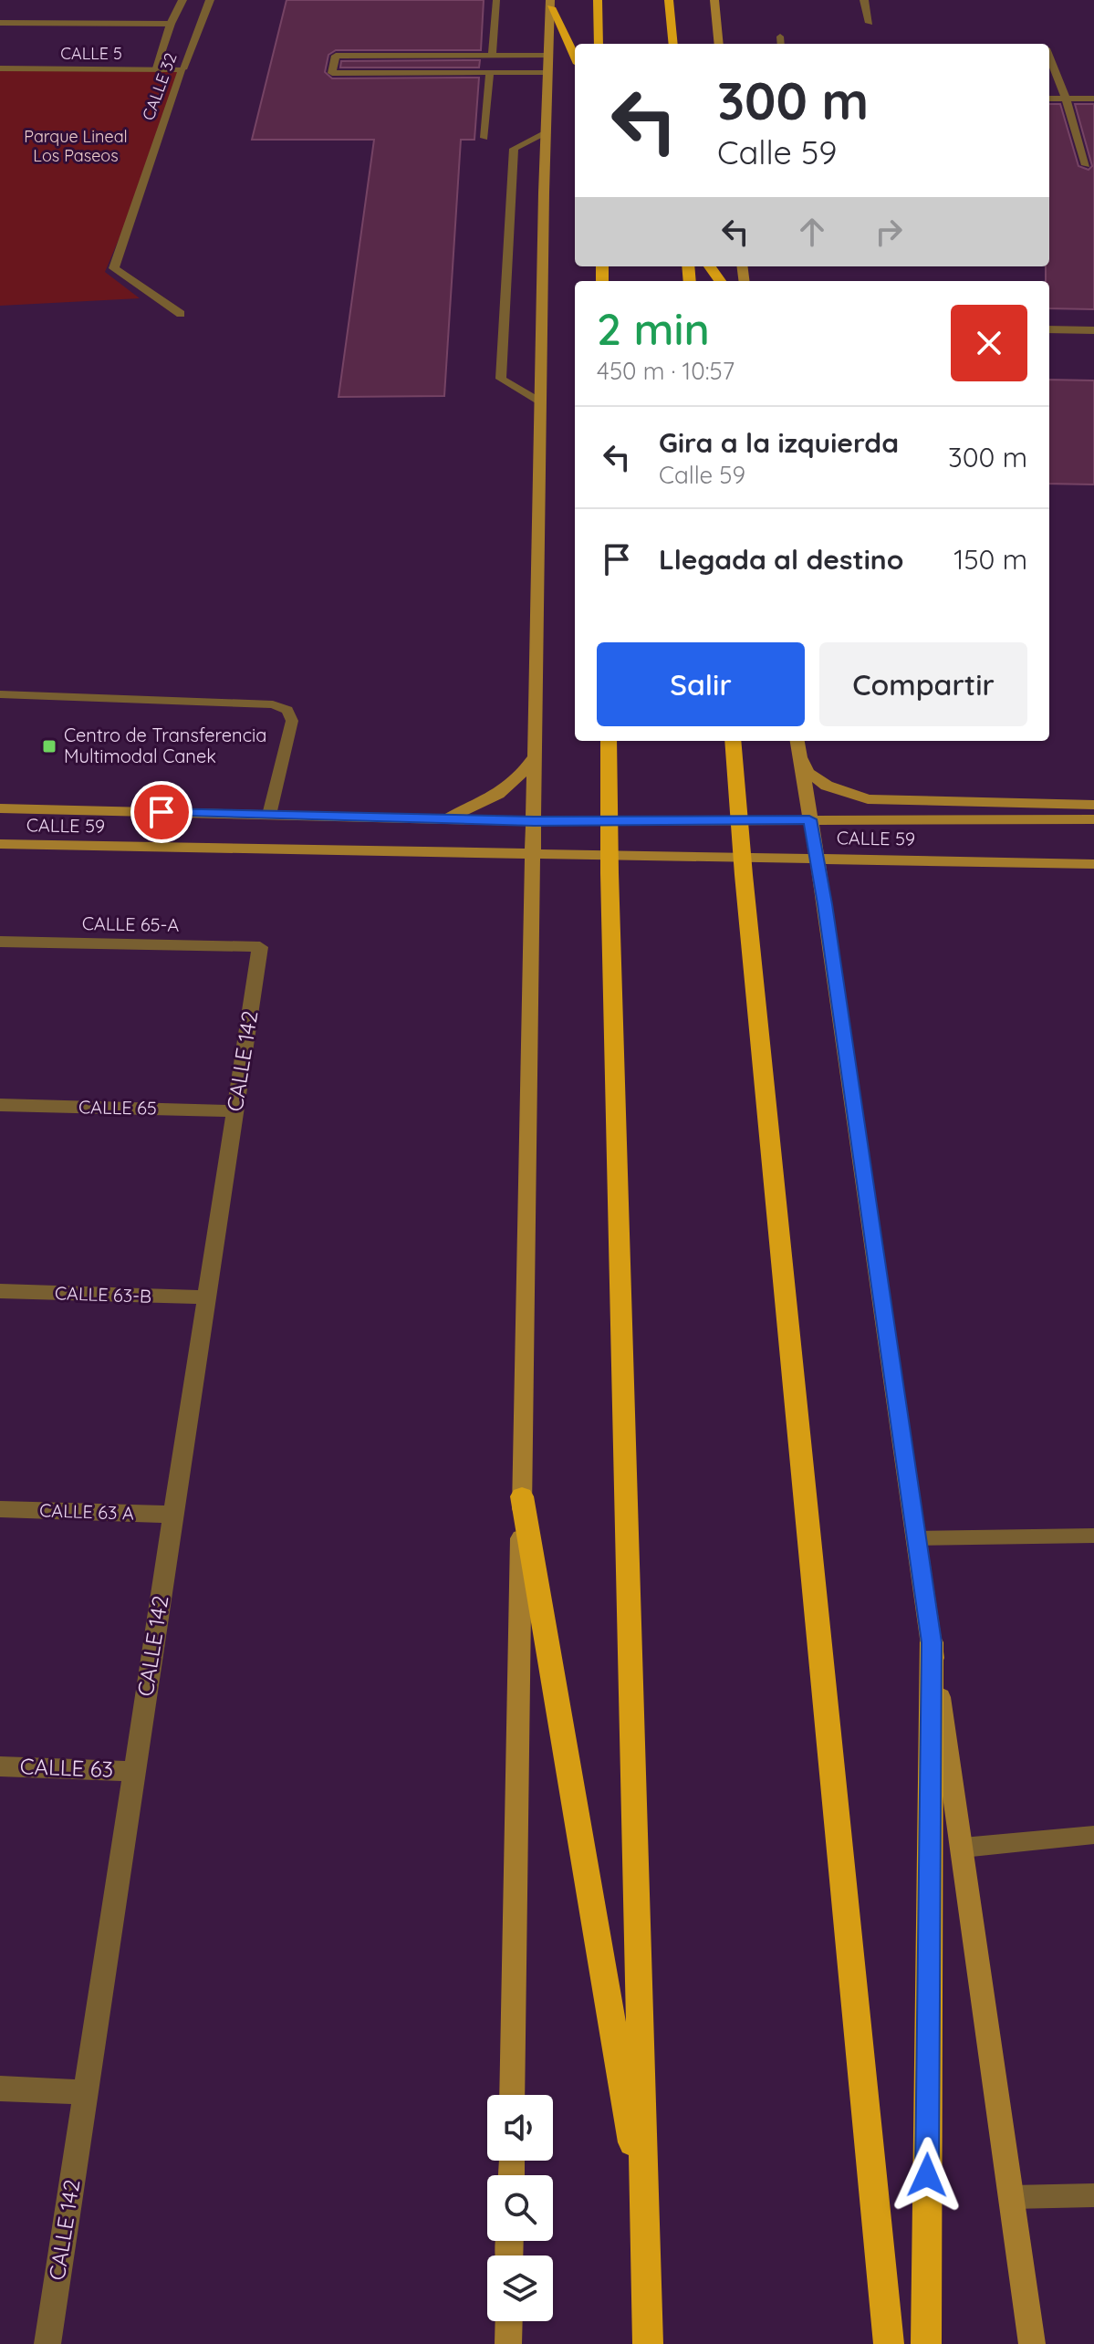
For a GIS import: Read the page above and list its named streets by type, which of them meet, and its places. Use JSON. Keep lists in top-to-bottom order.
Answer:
{
  "streets": {
    "main road": ["CALLE 59"],
    "street": [
      "CALLE 5",
      "CALLE 32",
      "CALLE 65-A",
      "CALLE 142",
      "CALLE 65",
      "CALLE 63-B",
      "CALLE 63 A",
      "CALLE 63"
    ]
  },
  "crossings": [
    ["CALLE 5", "CALLE 32"],
    ["CALLE 65-A", "CALLE 142"],
    ["CALLE 142", "CALLE 65"],
    ["CALLE 142", "CALLE 63-B"],
    ["CALLE 142", "CALLE 63 A"],
    ["CALLE 142", "CALLE 63"]
  ],
  "parks": ["Parque Lineal Los Paseos"],
  "places": {
    "transit": ["Centro de Transferencia Multimodal Canek"]
  },
  "page": {
    "turn": ["300 m", "Calle 59"],
    "heading": ["2 min", "450 m · 10:57"],
    "list": [
      {
        "name": "Gira a la izquierda",
        "note": "Calle 59",
        "value": "300 m"
      },
      {
        "name": "Llegada al destino",
        "value": "150 m"
      }
    ],
    "buttons": ["Salir", "Compartir"]
  }
}
